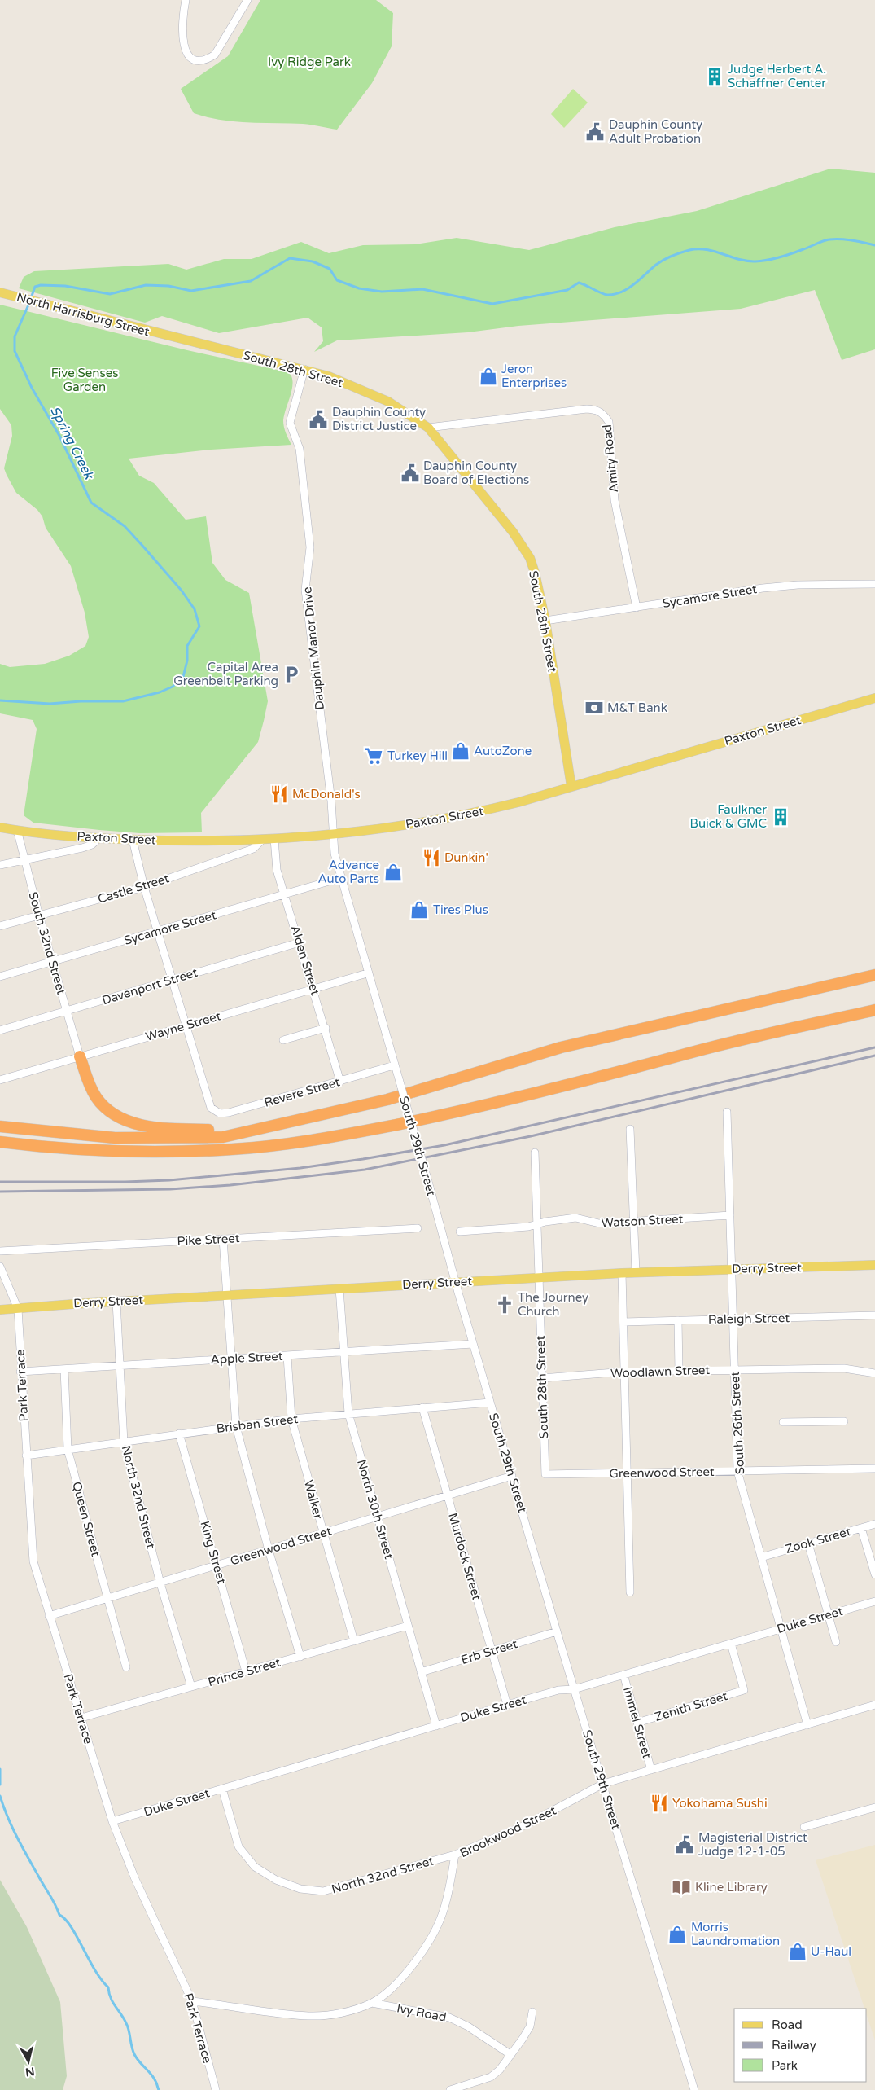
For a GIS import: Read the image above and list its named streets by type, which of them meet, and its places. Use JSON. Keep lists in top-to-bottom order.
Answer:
{
  "streets": {
    "main road": [
      "North Harrisburg Street",
      "South 28th Street",
      "Paxton Street",
      "Derry Street"
    ],
    "street": [
      "Amity Road",
      "Sycamore Street",
      "Dauphin Manor Drive",
      "Castle Street",
      "South 32nd Street",
      "Alden Street",
      "Davenport Street",
      "Wayne Street",
      "Revere Street",
      "South 29th Street",
      "Watson Street",
      "Pike Street",
      "Raleigh Street",
      "Apple Street",
      "Woodlawn Street",
      "Park Terrace",
      "South 26th Street",
      "Brisban Street",
      "Greenwood Street",
      "North 32nd Street",
      "Walker",
      "North 30th Street",
      "Queen Street",
      "Zook Street",
      "King Street",
      "Murdock Street",
      "Duke Street",
      "Erb Street",
      "Prince Street",
      "Zenith Street",
      "Immel Street",
      "Brookwood Street",
      "Ivy Road"
    ]
  },
  "crossings": [
    ["North Harrisburg Street", "South 28th Street"],
    ["South 28th Street", "Amity Road"],
    ["South 28th Street", "Sycamore Street"],
    ["South 28th Street", "Dauphin Manor Drive"],
    ["South 28th Street", "Paxton Street"],
    ["South 28th Street", "Watson Street"],
    ["South 28th Street", "Derry Street"],
    ["South 28th Street", "Woodlawn Street"],
    ["South 28th Street", "Greenwood Street"],
    ["Amity Road", "Sycamore Street"],
    ["Sycamore Street", "South 32nd Street"],
    ["Sycamore Street", "Alden Street"],
    ["Sycamore Street", "South 29th Street"],
    ["Dauphin Manor Drive", "Paxton Street"],
    ["Dauphin Manor Drive", "South 29th Street"],
    ["Paxton Street", "Castle Street"],
    ["Paxton Street", "South 32nd Street"],
    ["Paxton Street", "Alden Street"],
    ["Paxton Street", "South 29th Street"],
    ["Castle Street", "South 32nd Street"],
    ["South 32nd Street", "Davenport Street"],
    ["South 32nd Street", "Wayne Street"],
    ["Alden Street", "Davenport Street"],
    ["Alden Street", "Wayne Street"],
    ["Alden Street", "Revere Street"],
    ["Wayne Street", "Revere Street"],
    ["Wayne Street", "South 29th Street"],
    ["Revere Street", "South 29th Street"],
    ["South 29th Street", "Derry Street"],
    ["South 29th Street", "Apple Street"],
    ["South 29th Street", "Brisban Street"],
    ["South 29th Street", "Greenwood Street"],
    ["South 29th Street", "Duke Street"],
    ["South 29th Street", "Erb Street"],
    ["South 29th Street", "Brookwood Street"],
    ["Watson Street", "South 26th Street"],
    ["Derry Street", "Park Terrace"],
    ["Derry Street", "South 26th Street"],
    ["Derry Street", "North 32nd Street"],
    ["Derry Street", "North 30th Street"],
    ["Raleigh Street", "South 26th Street"],
    ["Apple Street", "Park Terrace"],
    ["Apple Street", "North 32nd Street"],
    ["Apple Street", "Walker"],
    ["Apple Street", "North 30th Street"],
    ["Apple Street", "Queen Street"],
    ["Woodlawn Street", "South 26th Street"],
    ["Park Terrace", "Brisban Street"],
    ["Park Terrace", "Greenwood Street"],
    ["Park Terrace", "Duke Street"],
    ["Park Terrace", "Prince Street"],
    ["Park Terrace", "Brookwood Street"],
    ["South 26th Street", "Greenwood Street"],
    ["South 26th Street", "Zook Street"],
    ["South 26th Street", "Duke Street"],
    ["South 26th Street", "Brookwood Street"],
    ["Brisban Street", "North 32nd Street"],
    ["Brisban Street", "Walker"],
    ["Brisban Street", "North 30th Street"],
    ["Brisban Street", "Queen Street"],
    ["Brisban Street", "King Street"],
    ["Brisban Street", "Murdock Street"],
    ["Greenwood Street", "North 32nd Street"],
    ["Greenwood Street", "Walker"],
    ["Greenwood Street", "North 30th Street"],
    ["Greenwood Street", "Queen Street"],
    ["Greenwood Street", "King Street"],
    ["Greenwood Street", "Murdock Street"],
    ["North 32nd Street", "Duke Street"],
    ["North 32nd Street", "Prince Street"],
    ["North 32nd Street", "Brookwood Street"],
    ["Walker", "Prince Street"],
    ["North 30th Street", "Duke Street"],
    ["North 30th Street", "Erb Street"],
    ["North 30th Street", "Prince Street"],
    ["King Street", "Prince Street"],
    ["Murdock Street", "Duke Street"],
    ["Murdock Street", "Erb Street"],
    ["Duke Street", "Zenith Street"],
    ["Duke Street", "Immel Street"],
    ["Zenith Street", "Immel Street"],
    ["Immel Street", "Brookwood Street"],
    ["Brookwood Street", "Ivy Road"]
  ],
  "water": ["Spring Creek"],
  "parks": ["Ivy Ridge Park", "Five Senses Garden"],
  "places": {
    "building": ["Judge Herbert A. Schaffner Center", "Faulkner Buick & GMC"],
    "public building": [
      "Dauphin County Adult Probation",
      "Dauphin County District Justice",
      "Dauphin County Board of Elections",
      "Magisterial District Judge 12-1-05"
    ],
    "shop": [
      "Jeron Enterprises",
      "AutoZone",
      "Advance Auto Parts",
      "Tires Plus",
      "Morris Laundromation",
      "U-Haul"
    ],
    "parking": ["Capital Area Greenbelt Parking"],
    "bank": ["M&T Bank"],
    "supermarket": ["Turkey Hill"],
    "restaurant": ["McDonald's", "Dunkin'", "Yokohama Sushi"],
    "church": ["The Journey Church"],
    "library": ["Kline Library"]
  },
  "legend": ["Road", "Railway", "Park"],
  "north": "bottom"
}
